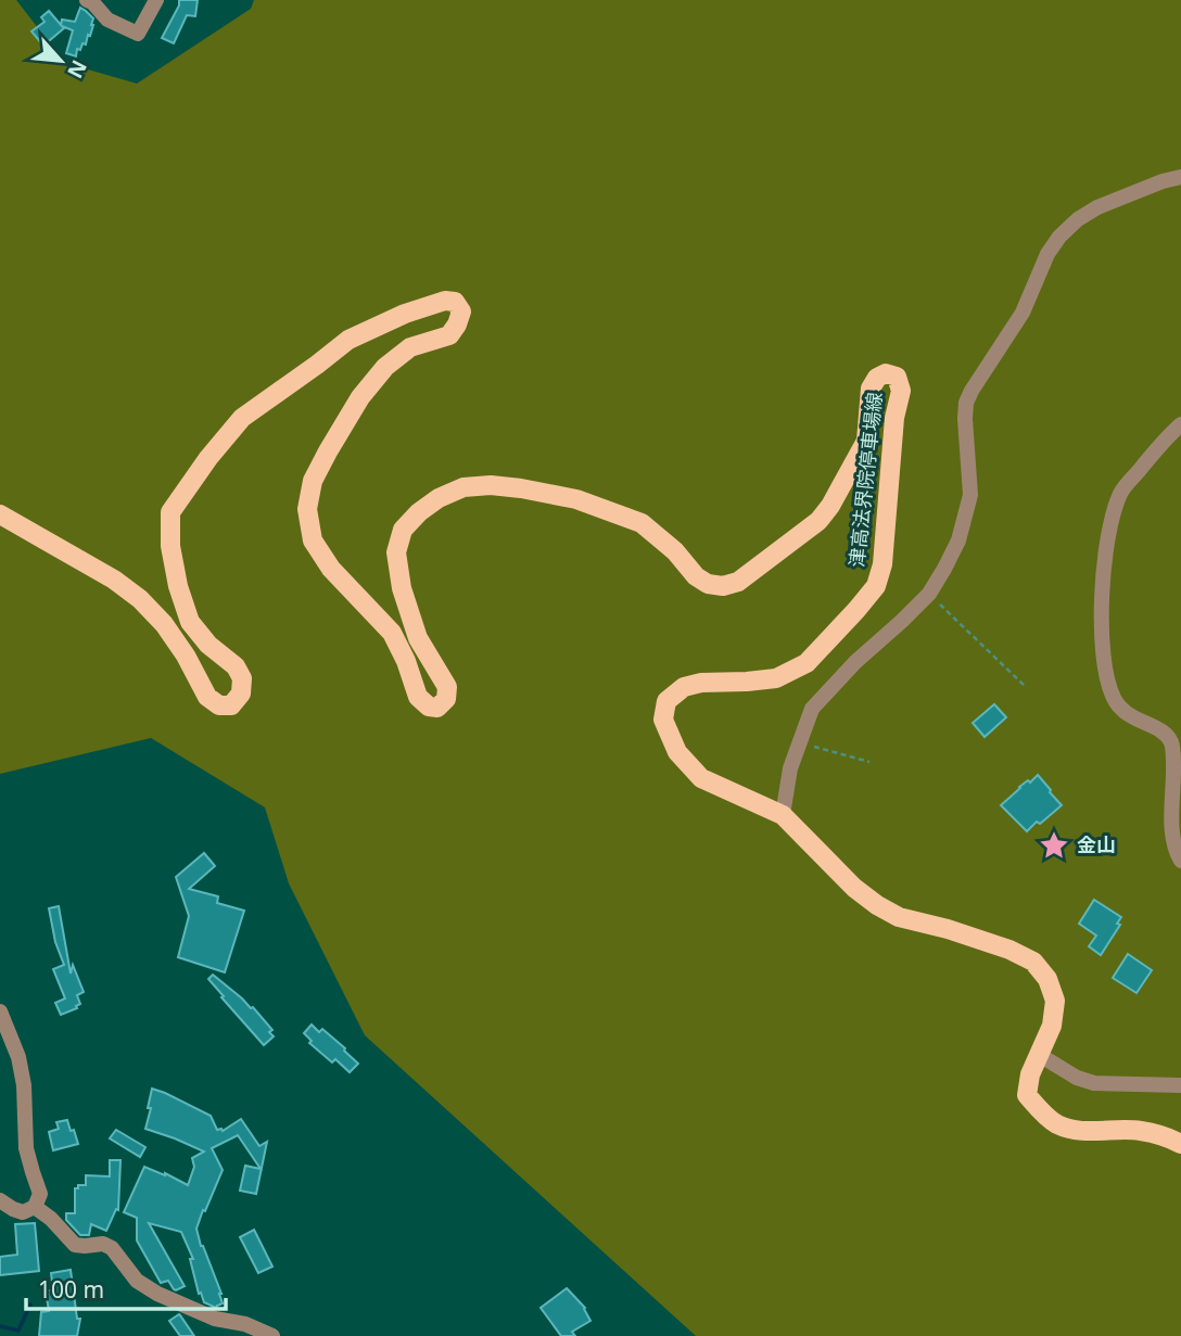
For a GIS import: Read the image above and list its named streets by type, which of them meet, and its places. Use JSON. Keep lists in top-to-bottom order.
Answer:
{
  "streets": {
    "main road": ["津高法界院停車場線"]
  },
  "places": {
    "place": ["金山"]
  },
  "scale_bar": "100 m",
  "north": "bottom right"
}
